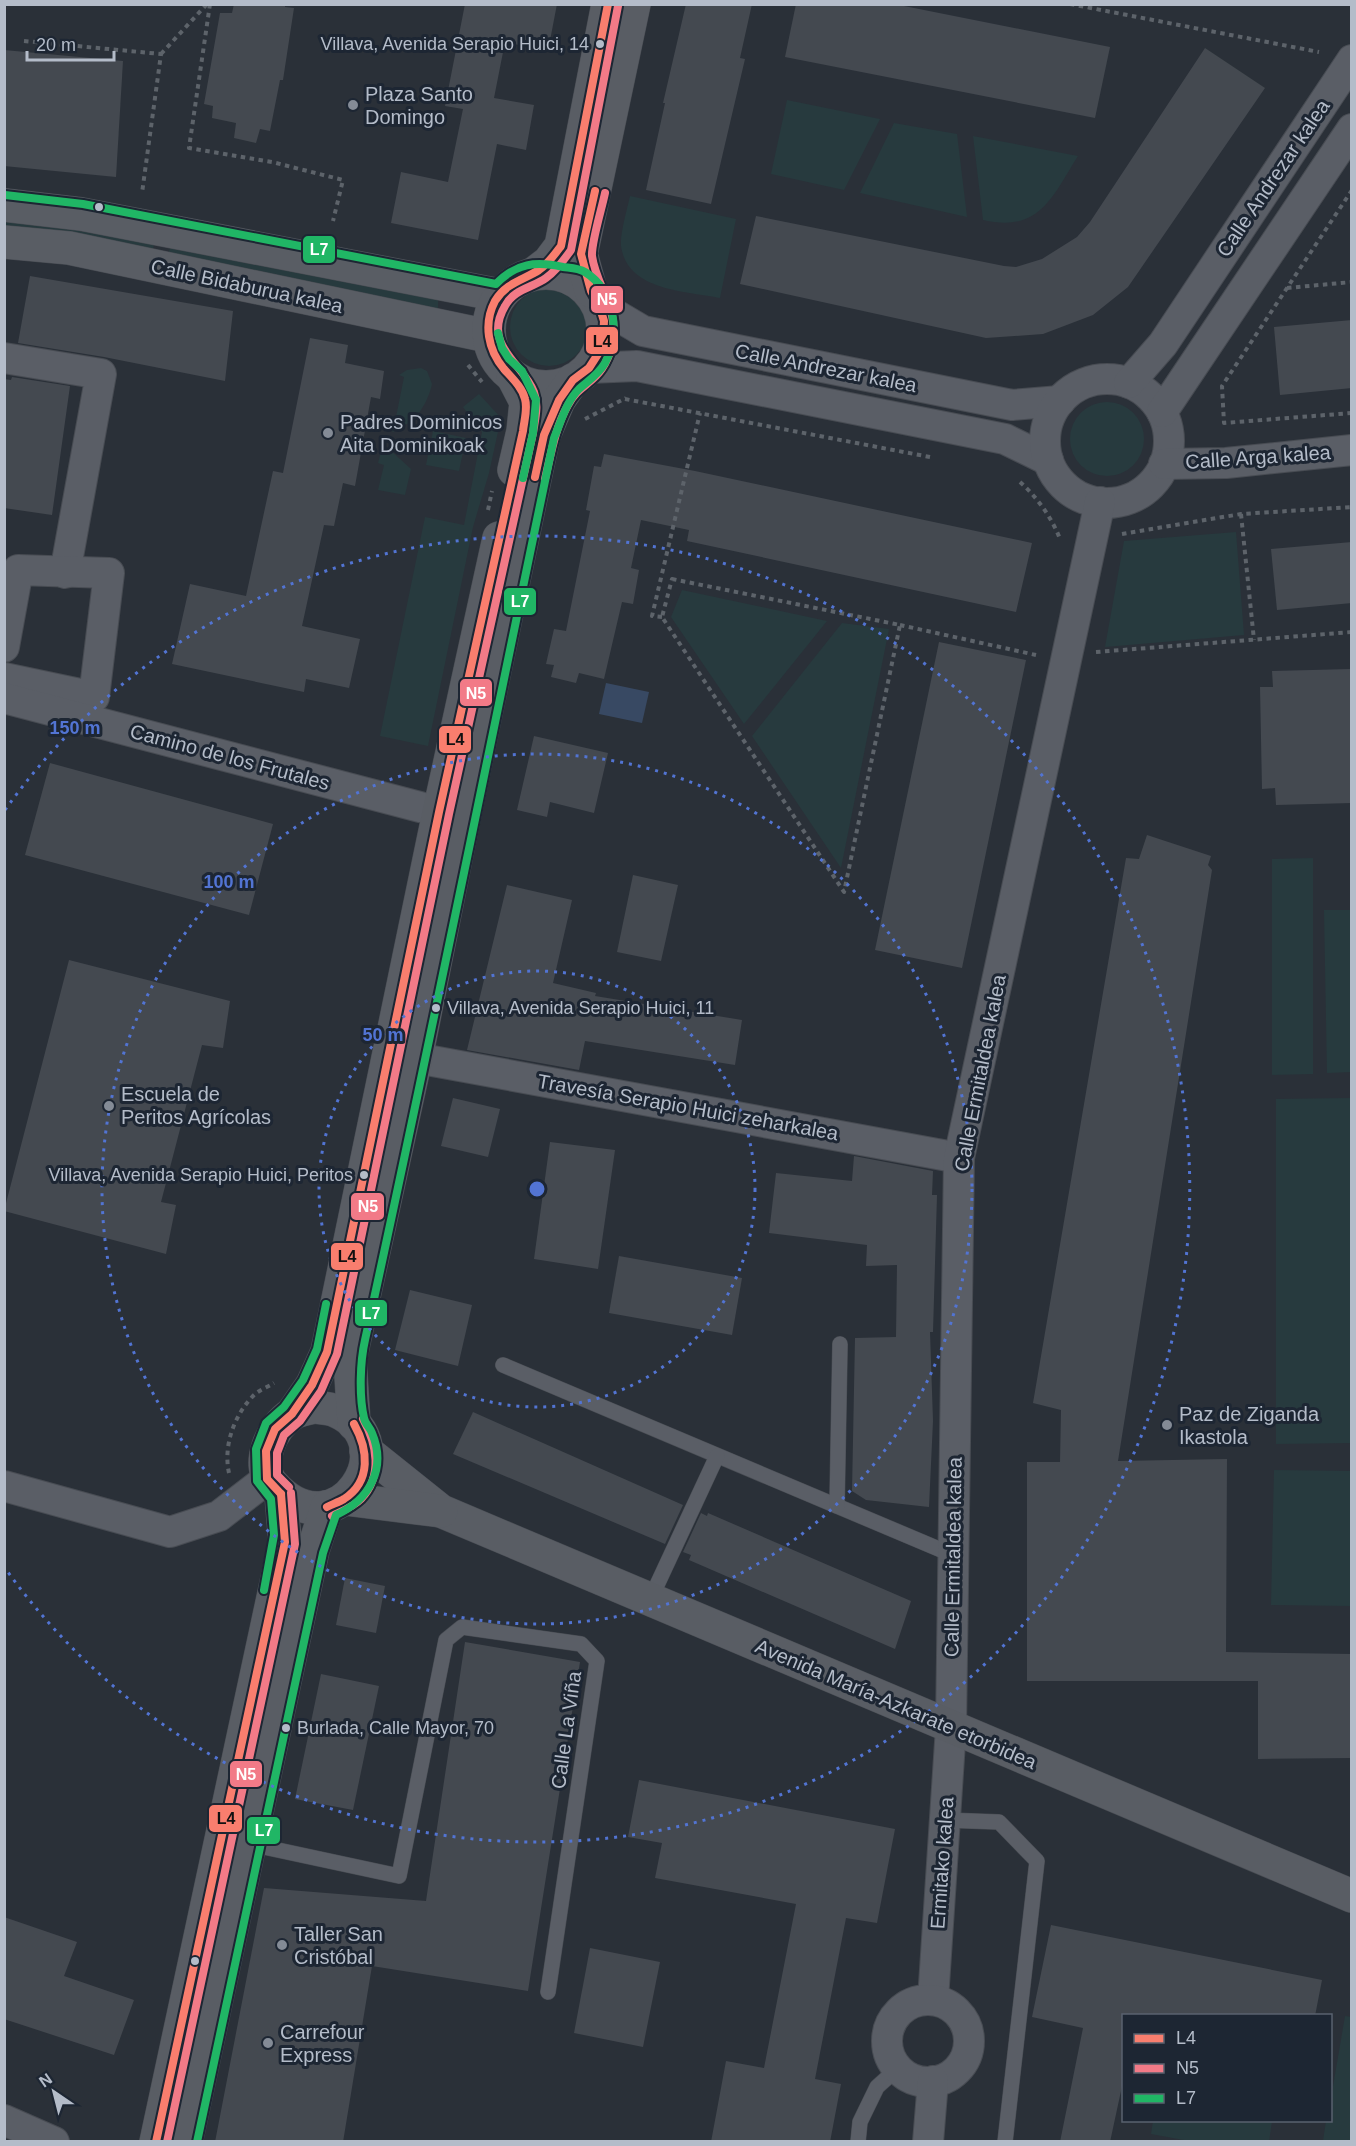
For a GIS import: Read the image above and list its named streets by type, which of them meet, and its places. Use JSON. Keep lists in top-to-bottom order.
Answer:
{
  "streets": {
    "main road": ["Calle Bidaburua kalea", "Avenida María-Azkarate etorbidea"],
    "street": [
      "Calle Andrezar kalea",
      "Calle Arga kalea",
      "Camino de los Frutales",
      "Calle Ermitaldea kalea",
      "Travesía Serapio Huici zeharkalea",
      "Ermitako kalea"
    ],
    "lane": ["Calle La Viña"]
  },
  "crossings": [
    ["Calle Andrezar kalea", "Calle Bidaburua kalea"],
    ["Calle Andrezar kalea", "Calle Arga kalea"],
    ["Calle Andrezar kalea", "Calle Ermitaldea kalea"],
    ["Calle Arga kalea", "Calle Ermitaldea kalea"],
    ["Calle Ermitaldea kalea", "Travesía Serapio Huici zeharkalea"],
    ["Calle Ermitaldea kalea", "Avenida María-Azkarate etorbidea"],
    ["Calle Ermitaldea kalea", "Ermitako kalea"],
    ["Avenida María-Azkarate etorbidea", "Ermitako kalea"]
  ],
  "places": [
    "Villava, Avenida Serapio Huici, 14",
    "Plaza Santo Domingo",
    "Padres Dominicos Aita Dominikoak",
    "Villava, Avenida Serapio Huici, 11",
    "Escuela de Peritos Agrícolas",
    "Villava, Avenida Serapio Huici, Peritos",
    "Paz de Ziganda Ikastola",
    "Burlada, Calle Mayor, 70",
    "Taller San Cristóbal",
    "Carrefour Express"
  ],
  "lines": ["transit line L4", "transit line N5", "transit line L7"],
  "legend": ["L4", "N5", "L7"],
  "scale_bar": "20 m",
  "north": "top left",
  "rings": ["150 m", "100 m", "50 m"]
}
